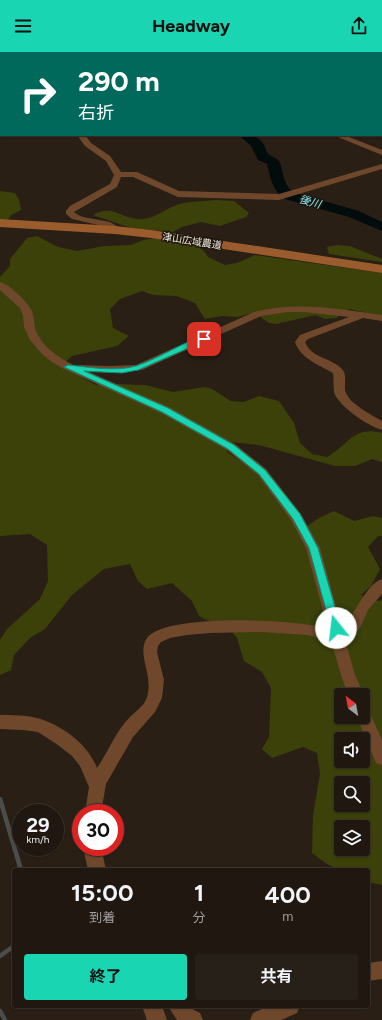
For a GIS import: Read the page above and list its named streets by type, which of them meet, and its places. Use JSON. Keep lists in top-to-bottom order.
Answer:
{
  "streets": {
    "street": ["津山広域農道"]
  },
  "water": ["後川"],
  "north": "top left",
  "page": {
    "header": "Headway",
    "turn": ["290 m", "右折"],
    "speed": "29 km/h",
    "limit": "30",
    "eta": [
      "15:00",
      "到着",
      "1",
      "分",
      "400",
      "m"
    ],
    "buttons": ["終了", "共有"]
  }
}
